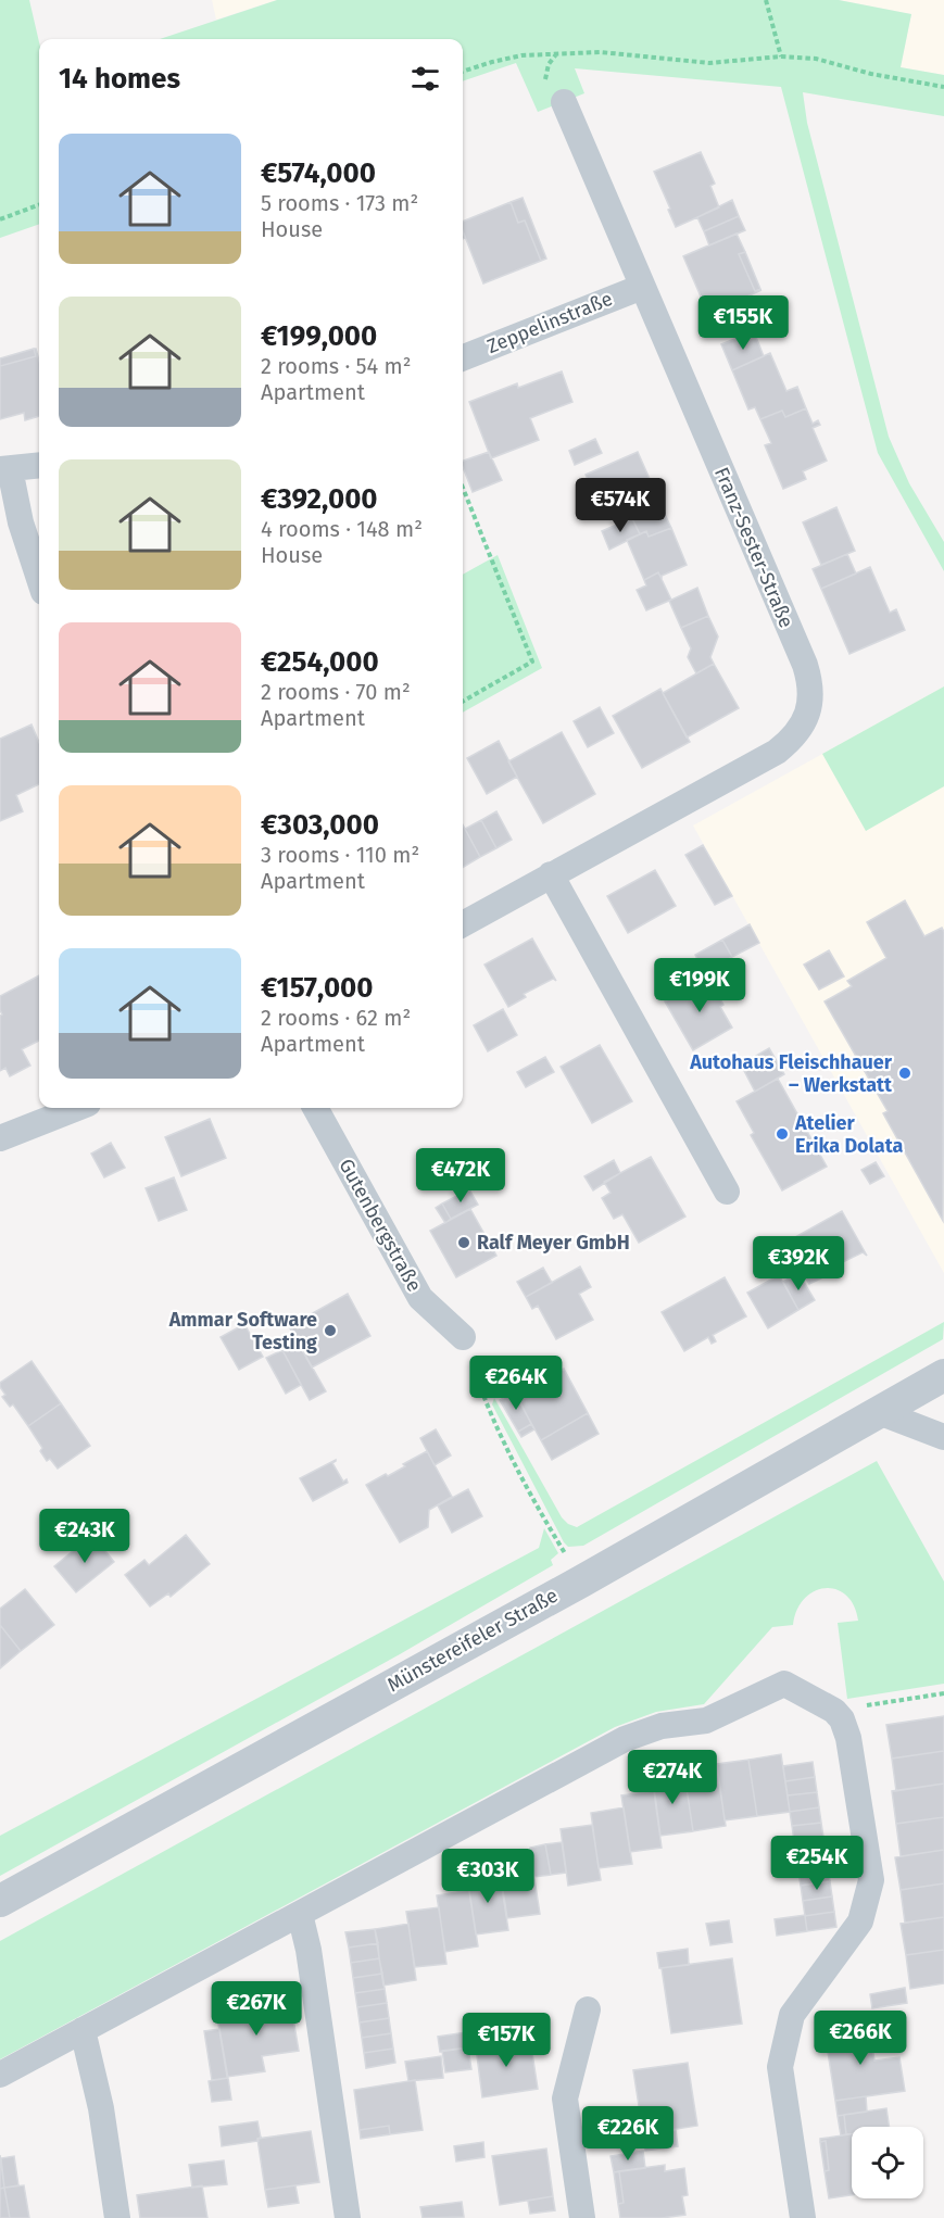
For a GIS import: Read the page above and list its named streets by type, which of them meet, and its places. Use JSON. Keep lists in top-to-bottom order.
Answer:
{
  "streets": {
    "street": [
      "Zeppelinstraße",
      "Franz-Sester-Straße",
      "Gutenbergstraße",
      "Münstereifeler Straße"
    ]
  },
  "crossings": [
    ["Zeppelinstraße", "Franz-Sester-Straße"]
  ],
  "places": [
    "Autohaus Fleischhauer – Werkstatt",
    "Atelier Erika Dolata",
    "Ralf Meyer GmbH",
    "Ammar Software Testing"
  ],
  "page": {
    "heading": "14 homes",
    "list": [
      {
        "name": "€574,000",
        "note": "5 rooms · 173 m² · House"
      },
      {
        "name": "€199,000",
        "note": "2 rooms · 54 m² · Apartment"
      },
      {
        "name": "€392,000",
        "note": "4 rooms · 148 m² · House"
      },
      {
        "name": "€254,000",
        "note": "2 rooms · 70 m² · Apartment"
      },
      {
        "name": "€303,000",
        "note": "3 rooms · 110 m² · Apartment"
      },
      {
        "name": "€157,000",
        "note": "2 rooms · 62 m² · Apartment"
      }
    ],
    "price": [
      "€155K",
      "€574K",
      "€199K",
      "€472K",
      "€392K",
      "€264K",
      "€243K",
      "€274K",
      "€254K",
      "€303K",
      "€267K",
      "€266K",
      "€157K",
      "€226K"
    ]
  }
}
